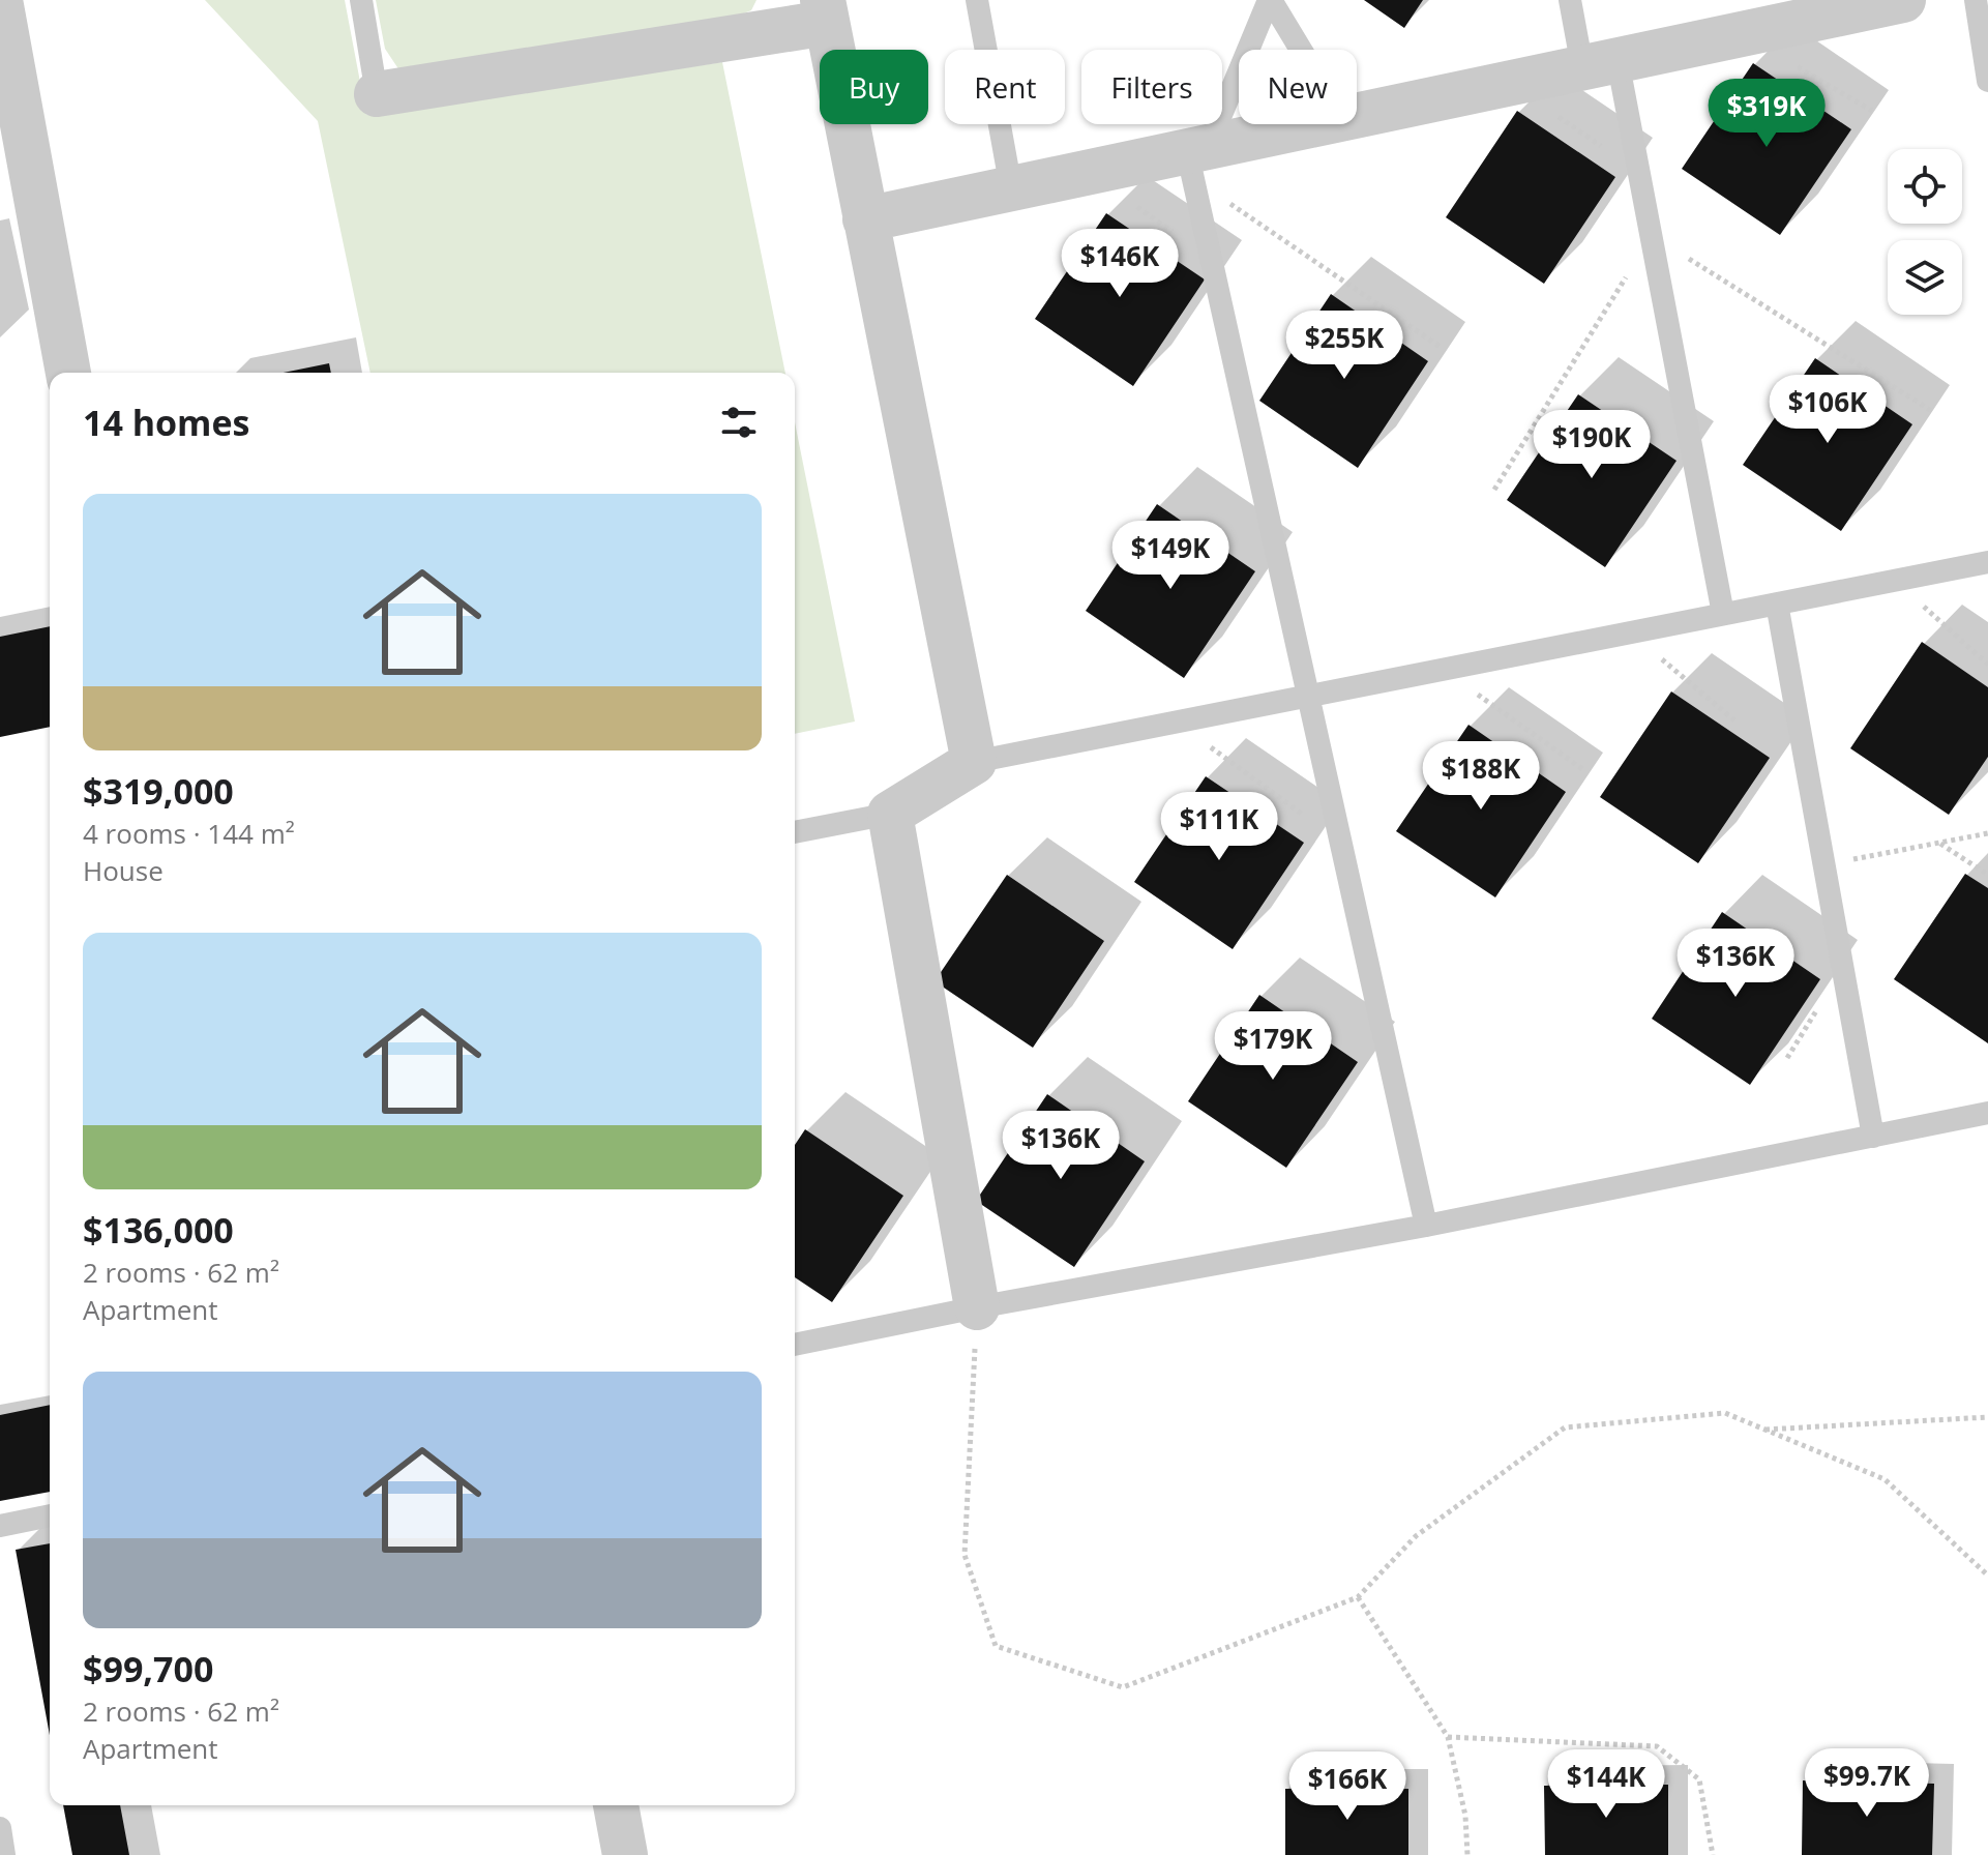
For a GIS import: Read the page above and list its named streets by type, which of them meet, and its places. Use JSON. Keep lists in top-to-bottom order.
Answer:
{
  "page": {
    "chip": [
      "Buy",
      "Rent",
      "Filters",
      "New"
    ],
    "price": [
      "$319K",
      "$146K",
      "$255K",
      "$106K",
      "$190K",
      "$149K",
      "$188K",
      "$111K",
      "$136K",
      "$179K",
      "$136K",
      "$99.7K",
      "$144K",
      "$166K"
    ],
    "heading": "14 homes",
    "list": [
      {
        "name": "$319,000",
        "note": "4 rooms · 144 m² · House"
      },
      {
        "name": "$136,000",
        "note": "2 rooms · 62 m² · Apartment"
      },
      {
        "name": "$99,700",
        "note": "2 rooms · 62 m² · Apartment"
      }
    ]
  }
}
